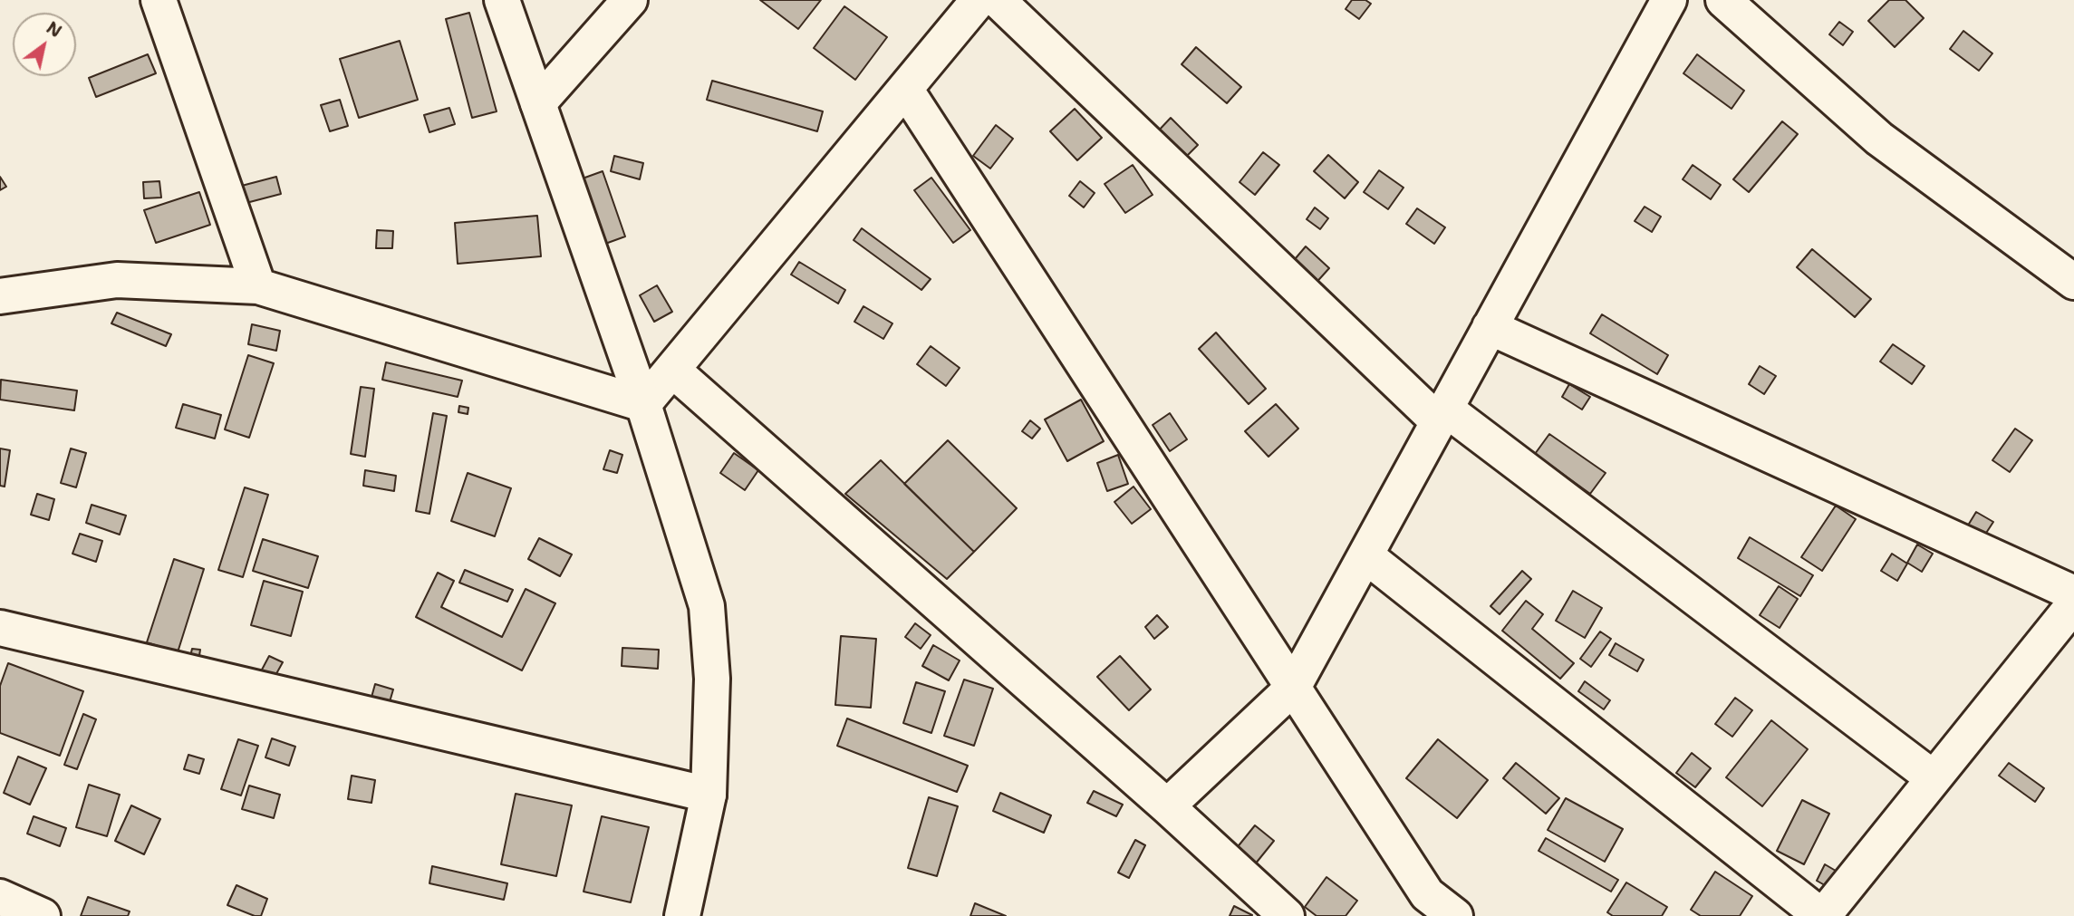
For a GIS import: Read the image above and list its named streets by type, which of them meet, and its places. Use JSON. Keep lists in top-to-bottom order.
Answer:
{
  "north": "top right"
}
